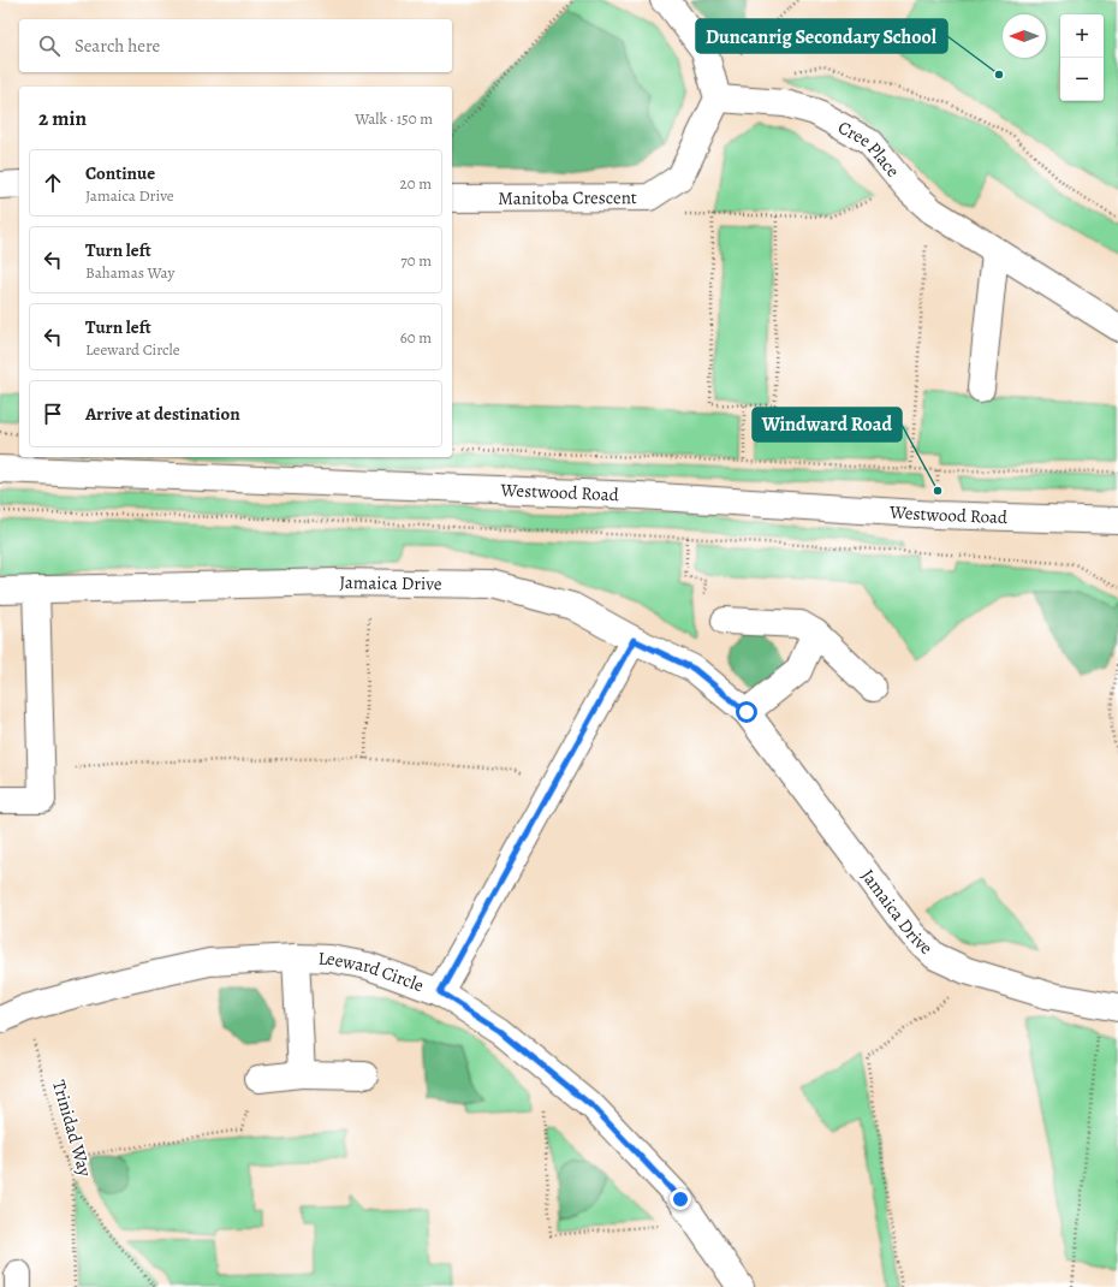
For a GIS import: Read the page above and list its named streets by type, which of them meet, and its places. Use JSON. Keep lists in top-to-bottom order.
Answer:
{
  "streets": {
    "street": [
      "Cree Place",
      "Manitoba Crescent",
      "Westwood Road",
      "Jamaica Drive",
      "Leeward Circle"
    ],
    "path": ["Trinidad Way"]
  },
  "crossings": [
    ["Cree Place", "Manitoba Crescent"],
    ["Leeward Circle", "Trinidad Way"]
  ],
  "places": ["Duncanrig Secondary School", "Windward Road"],
  "north": "left",
  "page": {
    "map_buttons": ["+", "−"],
    "search": "Search here",
    "heading": ["2 min", "Walk · 150 m"],
    "list": [
      ["Continue", "Jamaica Drive", "20 m"],
      ["Turn left", "Bahamas Way", "70 m"],
      ["Turn left", "Leeward Circle", "60 m"],
      "Arrive at destination"
    ]
  }
}
